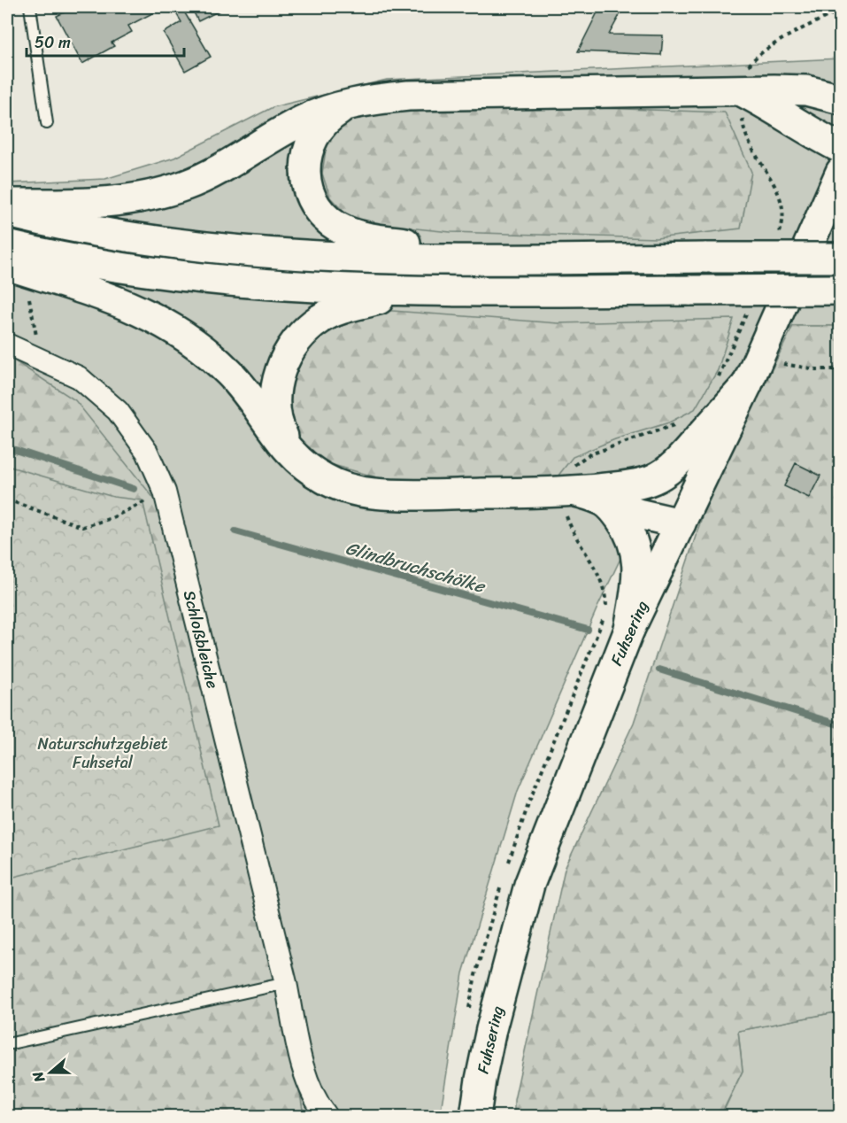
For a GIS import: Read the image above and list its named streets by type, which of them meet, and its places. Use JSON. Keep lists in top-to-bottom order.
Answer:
{
  "streets": {
    "main road": ["Fuhsering"],
    "street": ["Schloßbleiche"]
  },
  "water": ["Glindbruchschölke"],
  "parks": ["Naturschutzgebiet Fuhsetal"],
  "scale_bar": "50 m",
  "north": "left"
}
